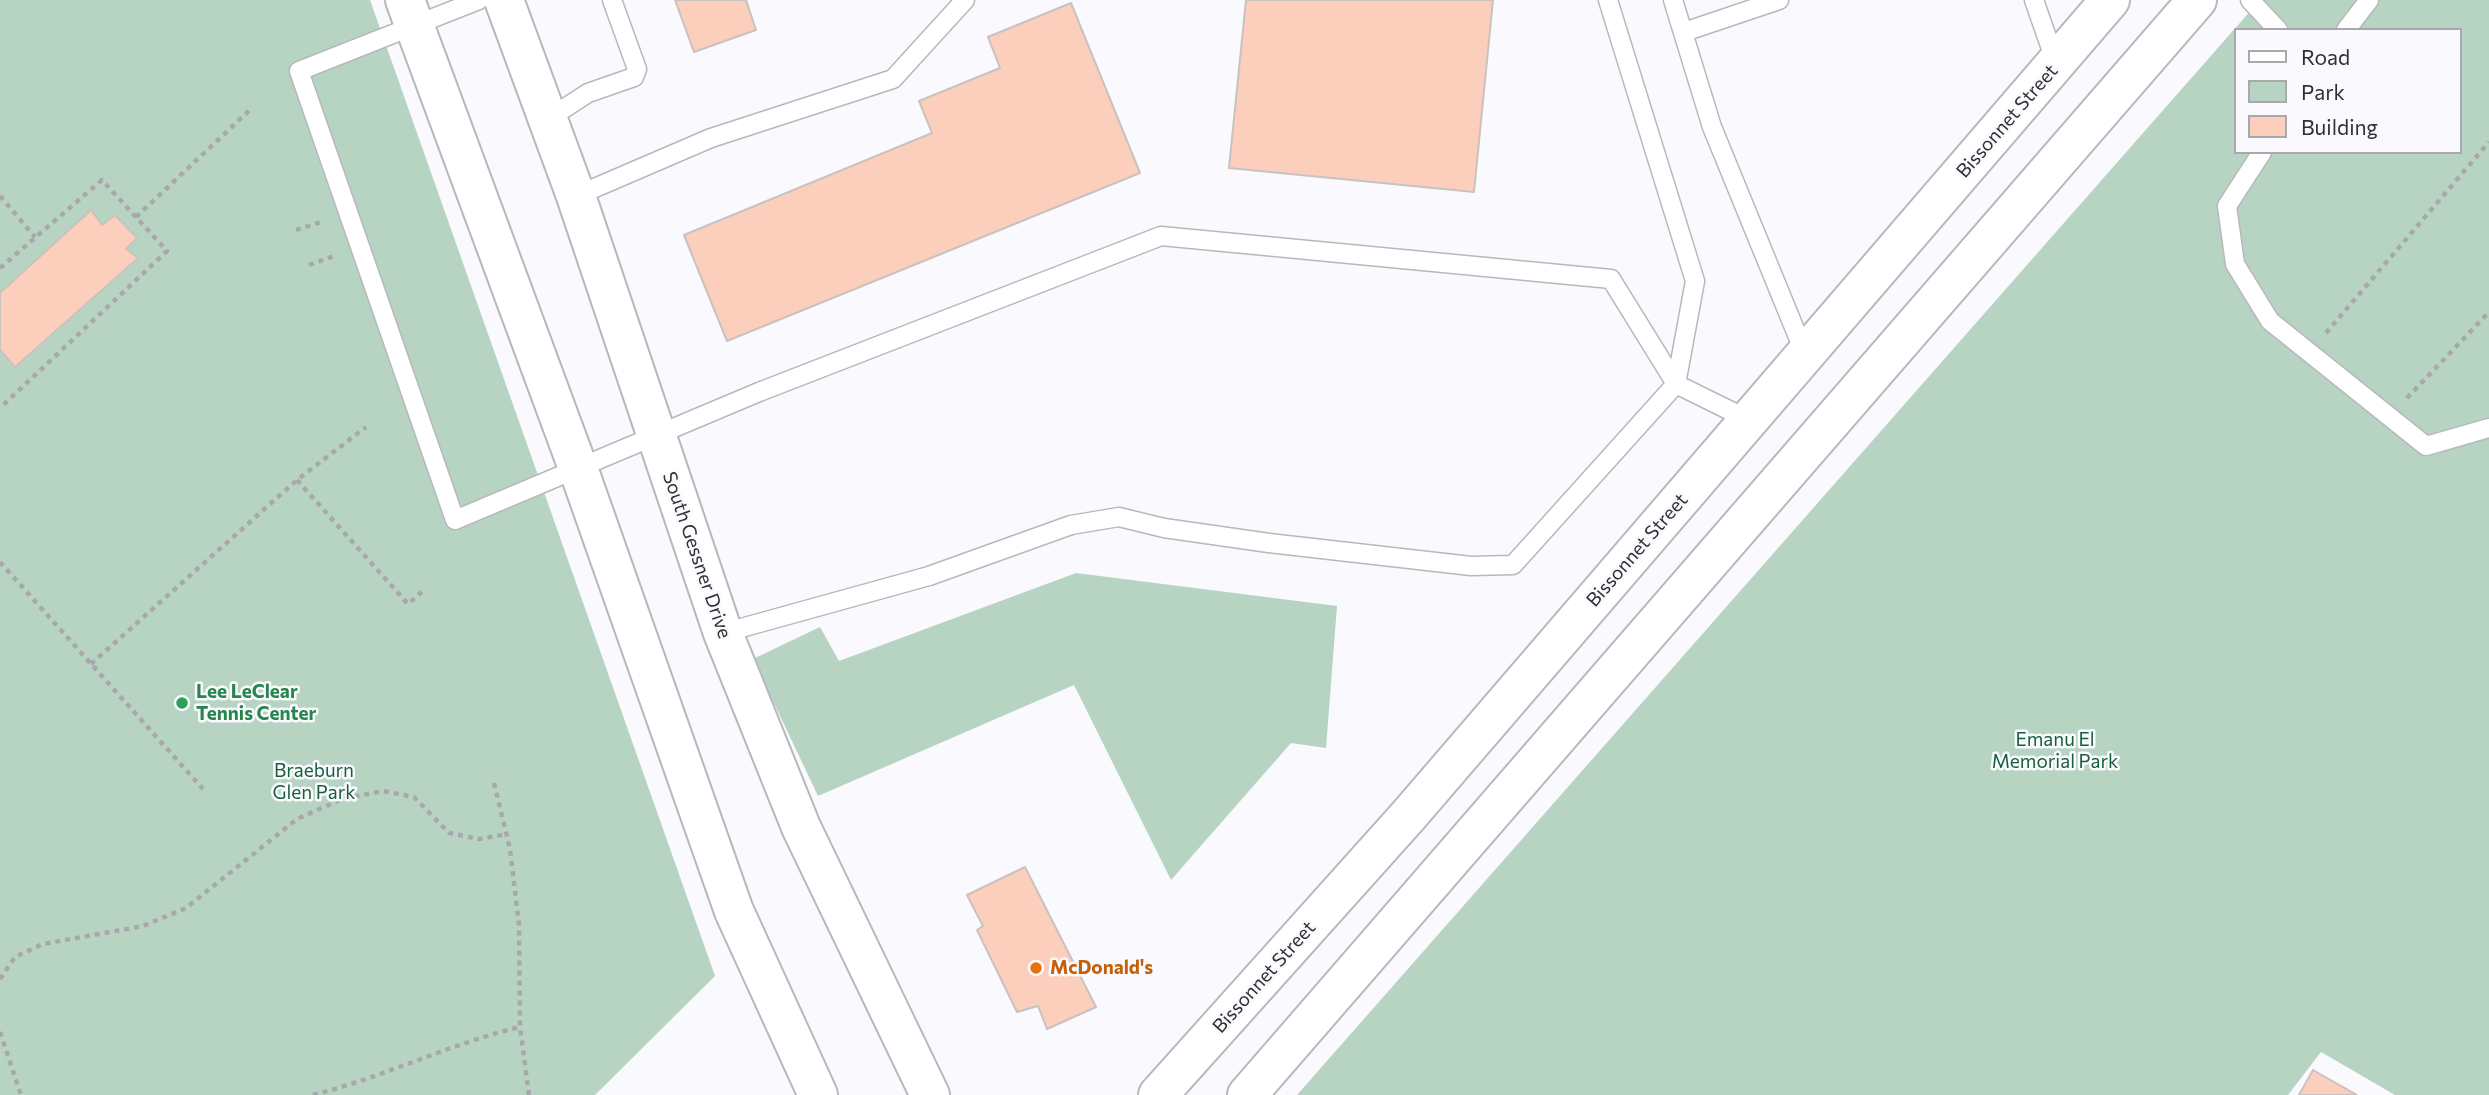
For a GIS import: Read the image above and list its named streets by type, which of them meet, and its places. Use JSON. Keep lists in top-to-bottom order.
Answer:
{
  "streets": {
    "main road": ["Bissonnet Street", "South Gessner Drive"]
  },
  "parks": ["Emanu El Memorial Park", "Braeburn Glen Park"],
  "places": ["Lee LeClear Tennis Center", "McDonald's"],
  "legend": ["Road", "Park", "Building"]
}
